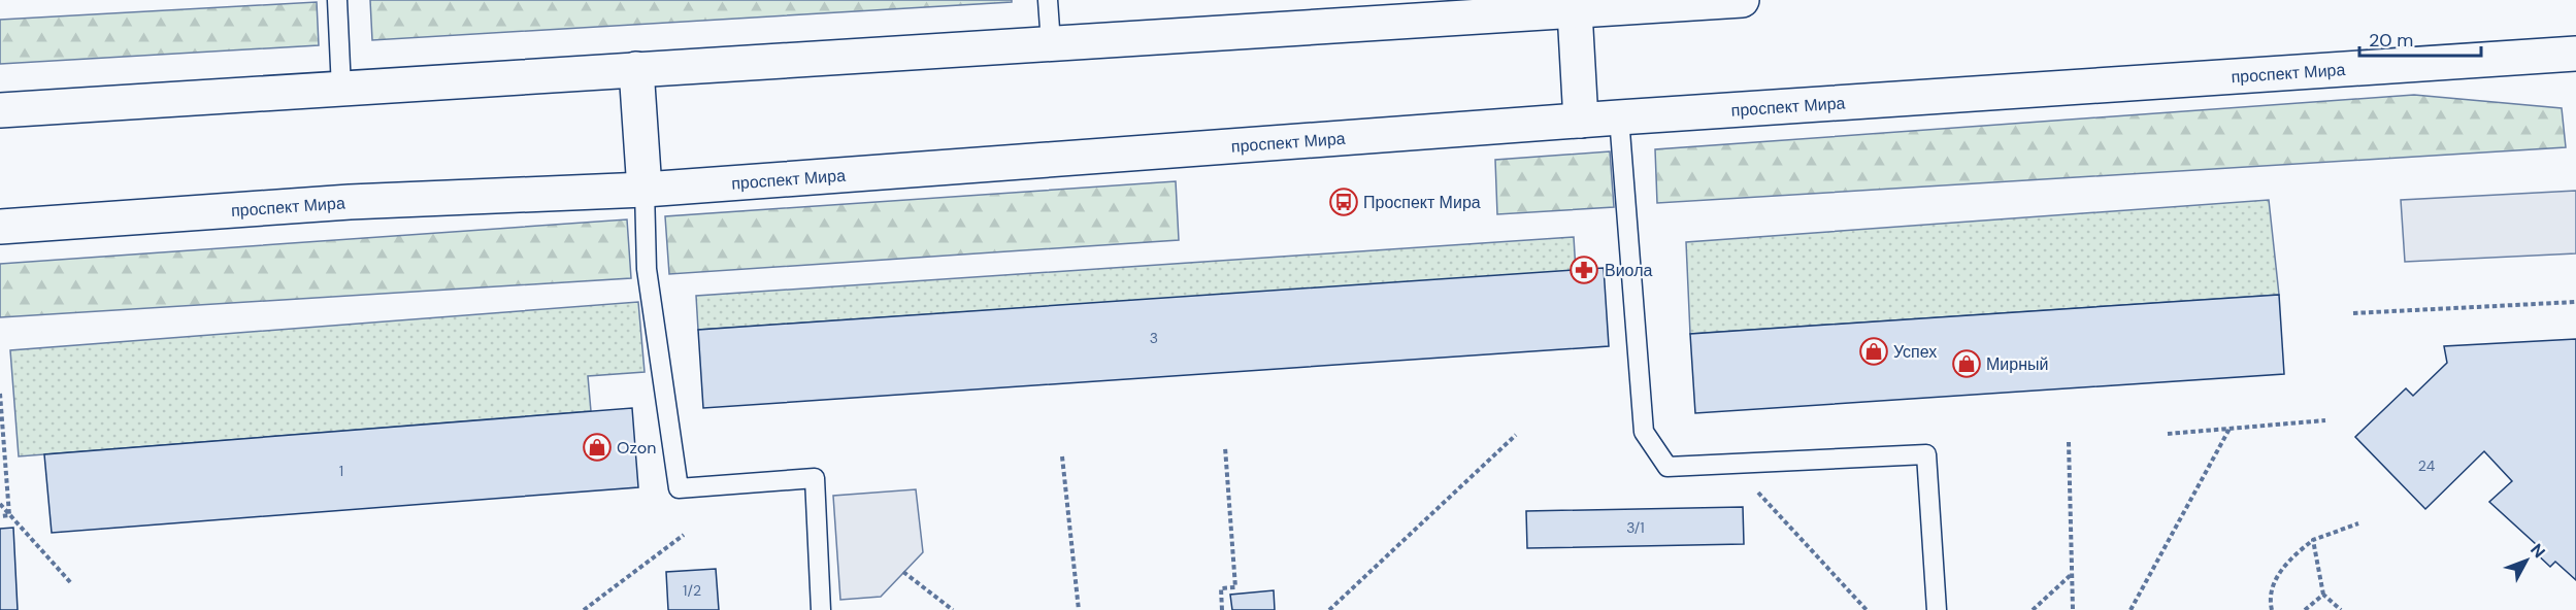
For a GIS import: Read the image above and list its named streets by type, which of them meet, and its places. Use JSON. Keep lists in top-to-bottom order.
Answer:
{
  "streets": {
    "main road": ["проспект Мира"]
  },
  "places": {
    "bus stop": ["Проспект Мира"],
    "pharmacy": ["Виола"],
    "shop": ["Успех", "Мирный", "Ozon"]
  },
  "house_numbers": [
    "3",
    "24",
    "1",
    "3/1",
    "1/2"
  ],
  "scale_bar": "20 m",
  "north": "top right"
}
